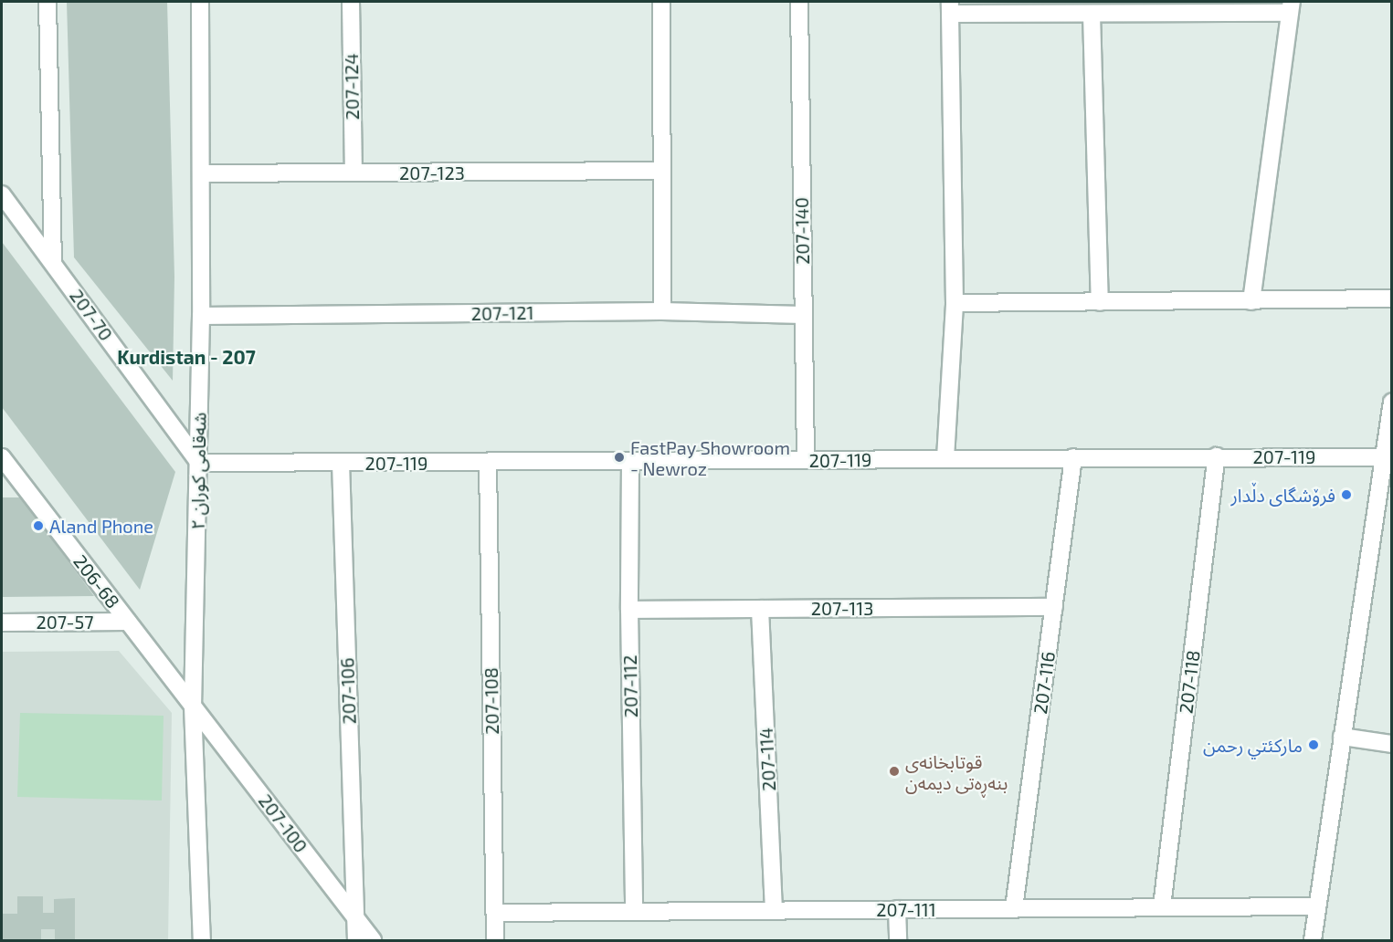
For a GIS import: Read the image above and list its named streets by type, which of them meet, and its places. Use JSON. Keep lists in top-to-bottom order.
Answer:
{
  "streets": {
    "street": [
      "207-124",
      "207-123",
      "207-140",
      "207-121",
      "207-70",
      "207-119",
      "شەقامی کوران ٢",
      "206-68",
      "207-113",
      "207-57",
      "207-118",
      "207-116",
      "207-112",
      "207-106",
      "207-108",
      "207-114",
      "207-100",
      "207-111"
    ]
  },
  "crossings": [
    ["207-124", "207-123"],
    ["207-123", "شەقامی کوران ٢"],
    ["207-140", "207-121"],
    ["207-140", "207-119"],
    ["207-121", "شەقامی کوران ٢"],
    ["207-70", "207-119"],
    ["207-70", "شەقامی کوران ٢"],
    ["207-119", "شەقامی کوران ٢"],
    ["207-119", "207-118"],
    ["207-119", "207-116"],
    ["207-119", "207-112"],
    ["207-119", "207-106"],
    ["207-119", "207-108"],
    ["شەقامی کوران ٢", "206-68"],
    ["شەقامی کوران ٢", "207-100"],
    ["206-68", "207-57"],
    ["206-68", "207-100"],
    ["207-113", "207-116"],
    ["207-113", "207-112"],
    ["207-113", "207-114"],
    ["207-118", "207-111"],
    ["207-116", "207-111"],
    ["207-112", "207-111"],
    ["207-106", "207-100"],
    ["207-108", "207-111"],
    ["207-114", "207-111"]
  ],
  "districts": ["Kurdistan - 207"],
  "places": [
    "FastPay Showroom - Newroz",
    "فرۆشگای دڵدار",
    "Aland Phone",
    "ماركئتي رحمن",
    "قوتابخانەی بنەڕەتی دیمەن"
  ]
}
